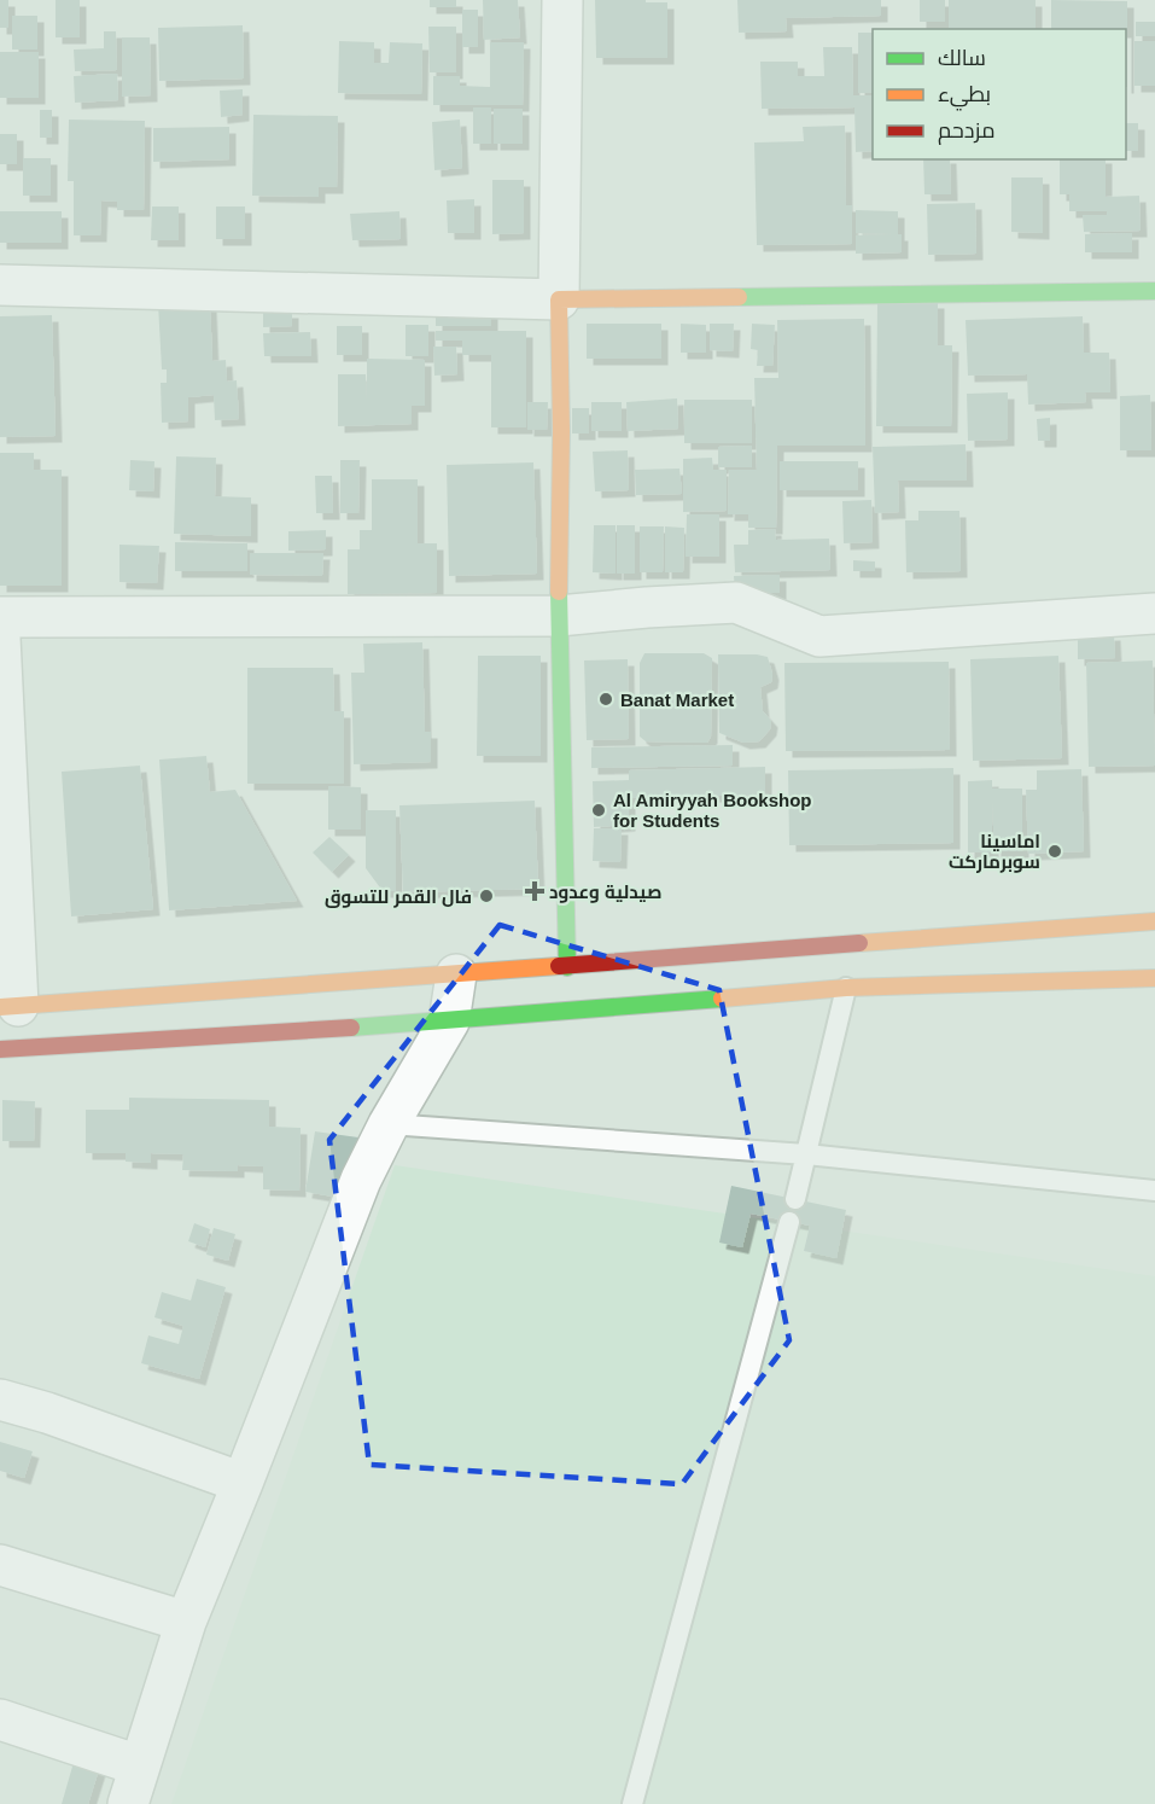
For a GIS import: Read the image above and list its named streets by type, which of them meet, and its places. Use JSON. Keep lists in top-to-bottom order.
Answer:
{
  "places": {
    "other": [
      "Banat Market",
      "Al Amiryyah Bookshop for Students",
      "اماسينا سوبرماركت",
      "فال القمر للتسوق"
    ],
    "health": ["صيدلية وعدود"]
  },
  "legend": ["سالك", "بطيء", "مزدحم"]
}
